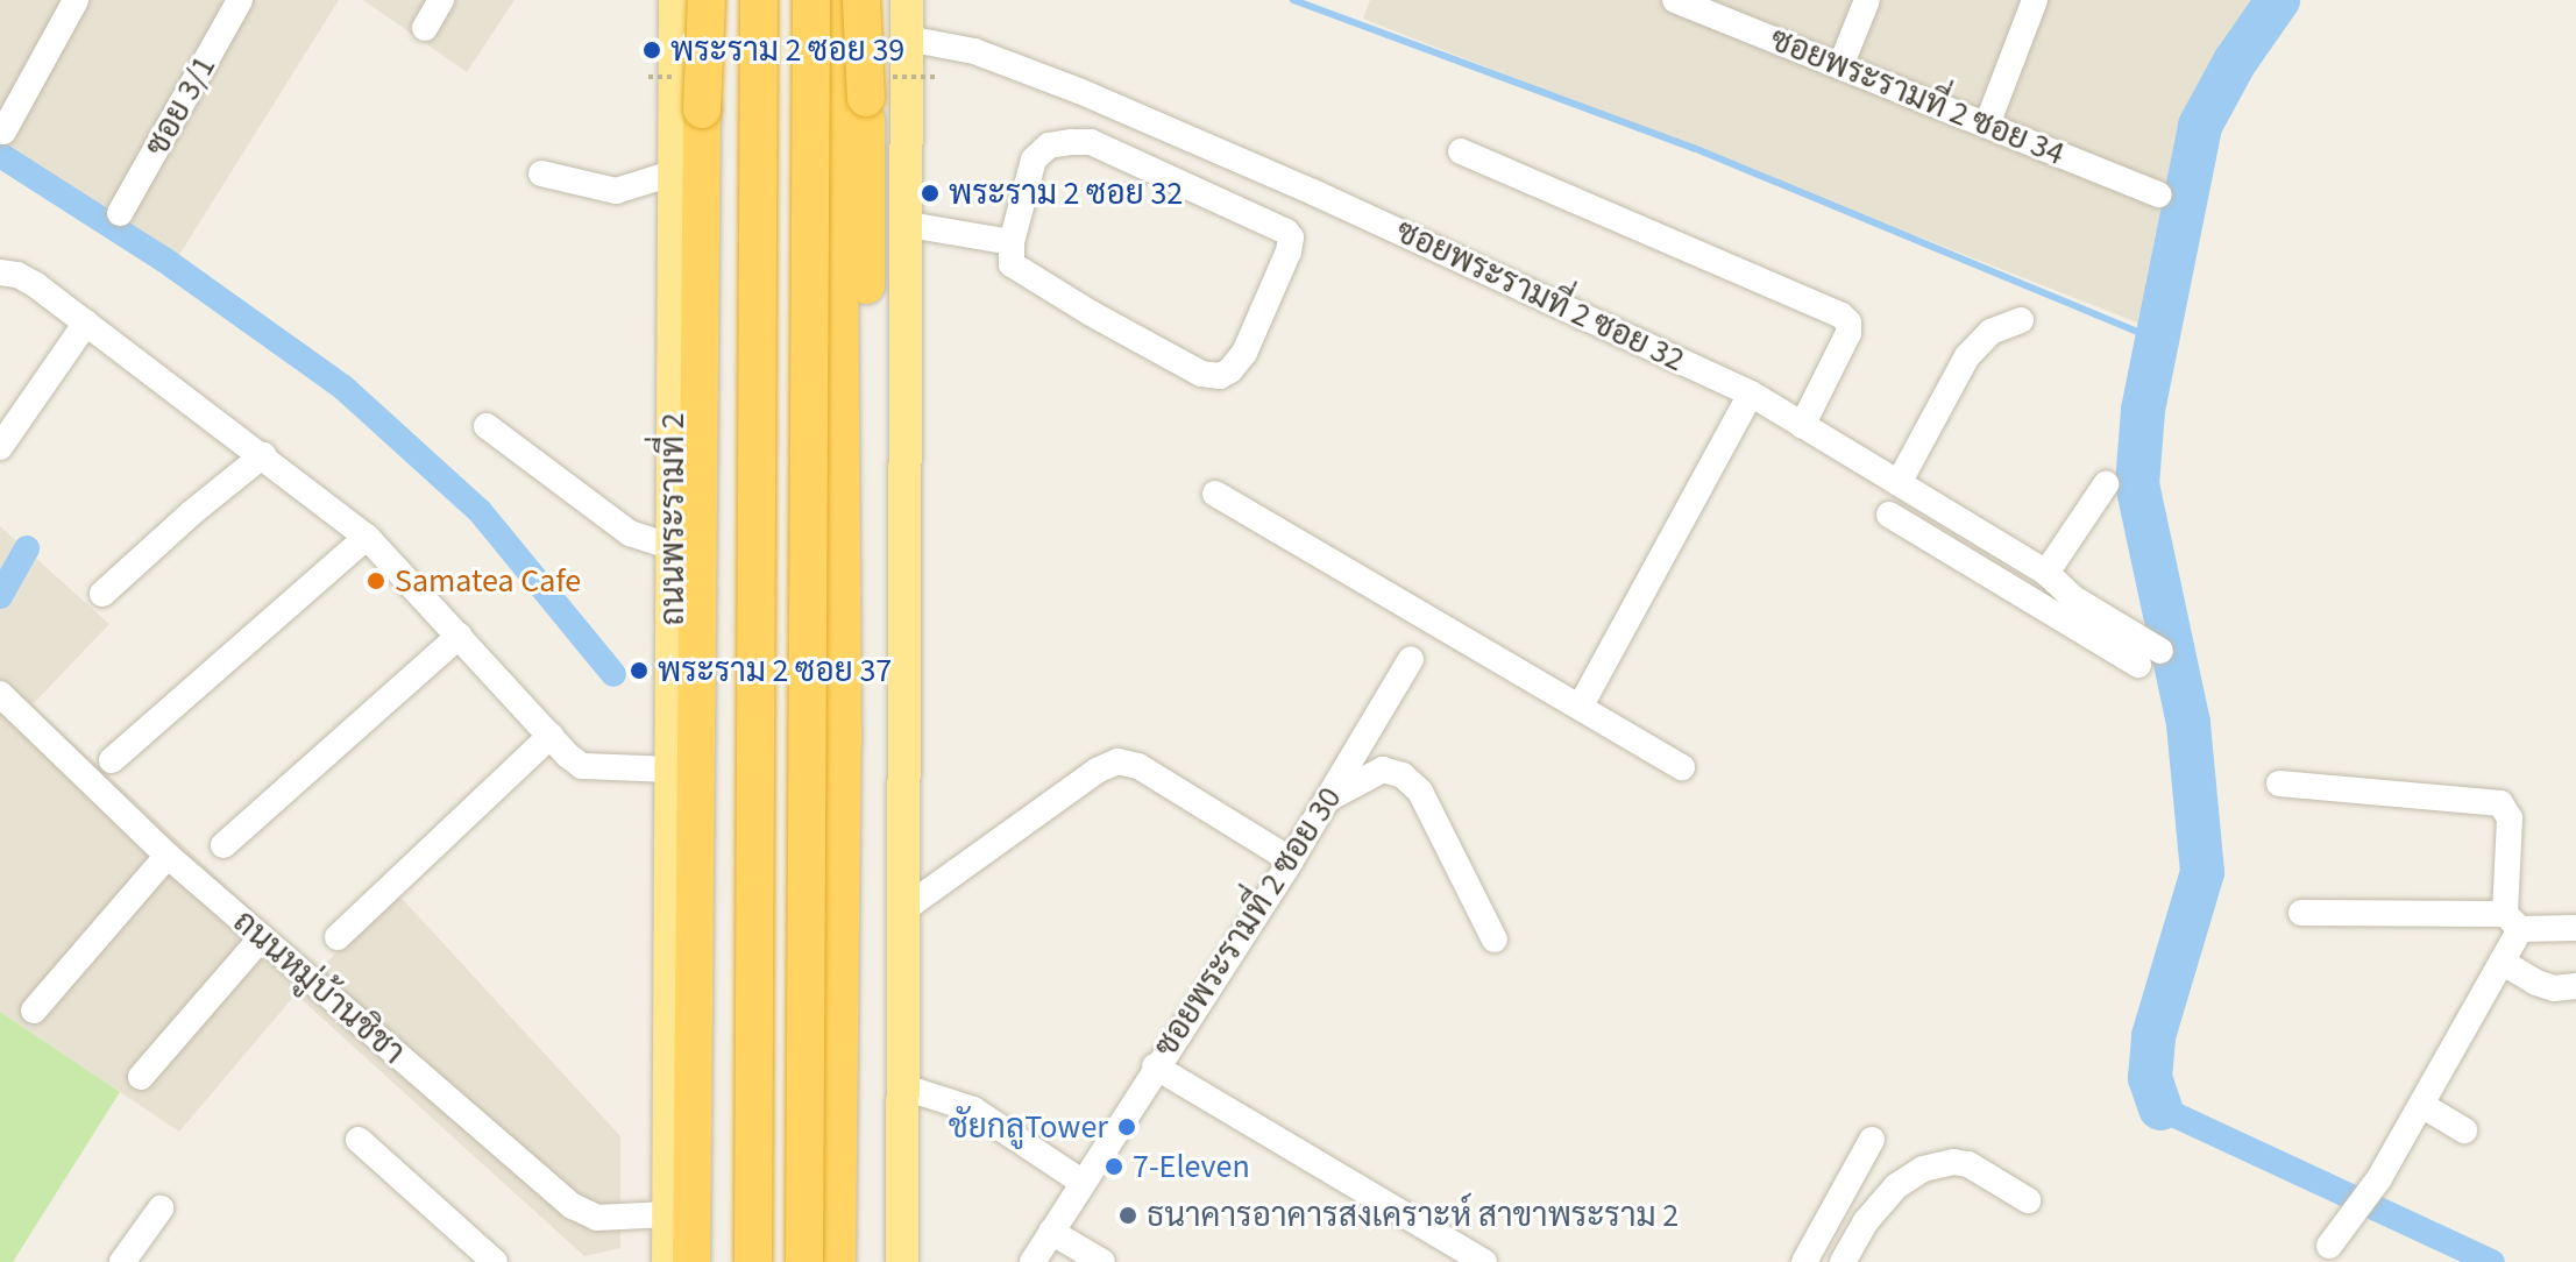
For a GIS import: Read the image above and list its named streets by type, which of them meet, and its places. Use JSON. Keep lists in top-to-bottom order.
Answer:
{
  "streets": {
    "main road": ["ถนนพระรามที่ 2"],
    "street": [
      "ซอยพระรามที่ 2 ซอย 34",
      "ซอย 3/1",
      "ซอยพระรามที่ 2 ซอย 32",
      "ซอยพระรามที่ 2 ซอย 30",
      "ถนนหมู่บ้านชิชา"
    ]
  },
  "crossings": [
    ["ถนนพระรามที่ 2", "ถนนหมู่บ้านชิชา"]
  ],
  "places": [
    "พระราม 2 ซอย 39",
    "พระราม 2 ซอย 32",
    "Samatea Cafe",
    "พระราม 2 ซอย 37",
    "ชัยกลูTower",
    "7-Eleven",
    "ธนาคารอาคารสงเคราะห์ สาขาพระราม 2"
  ]
}
